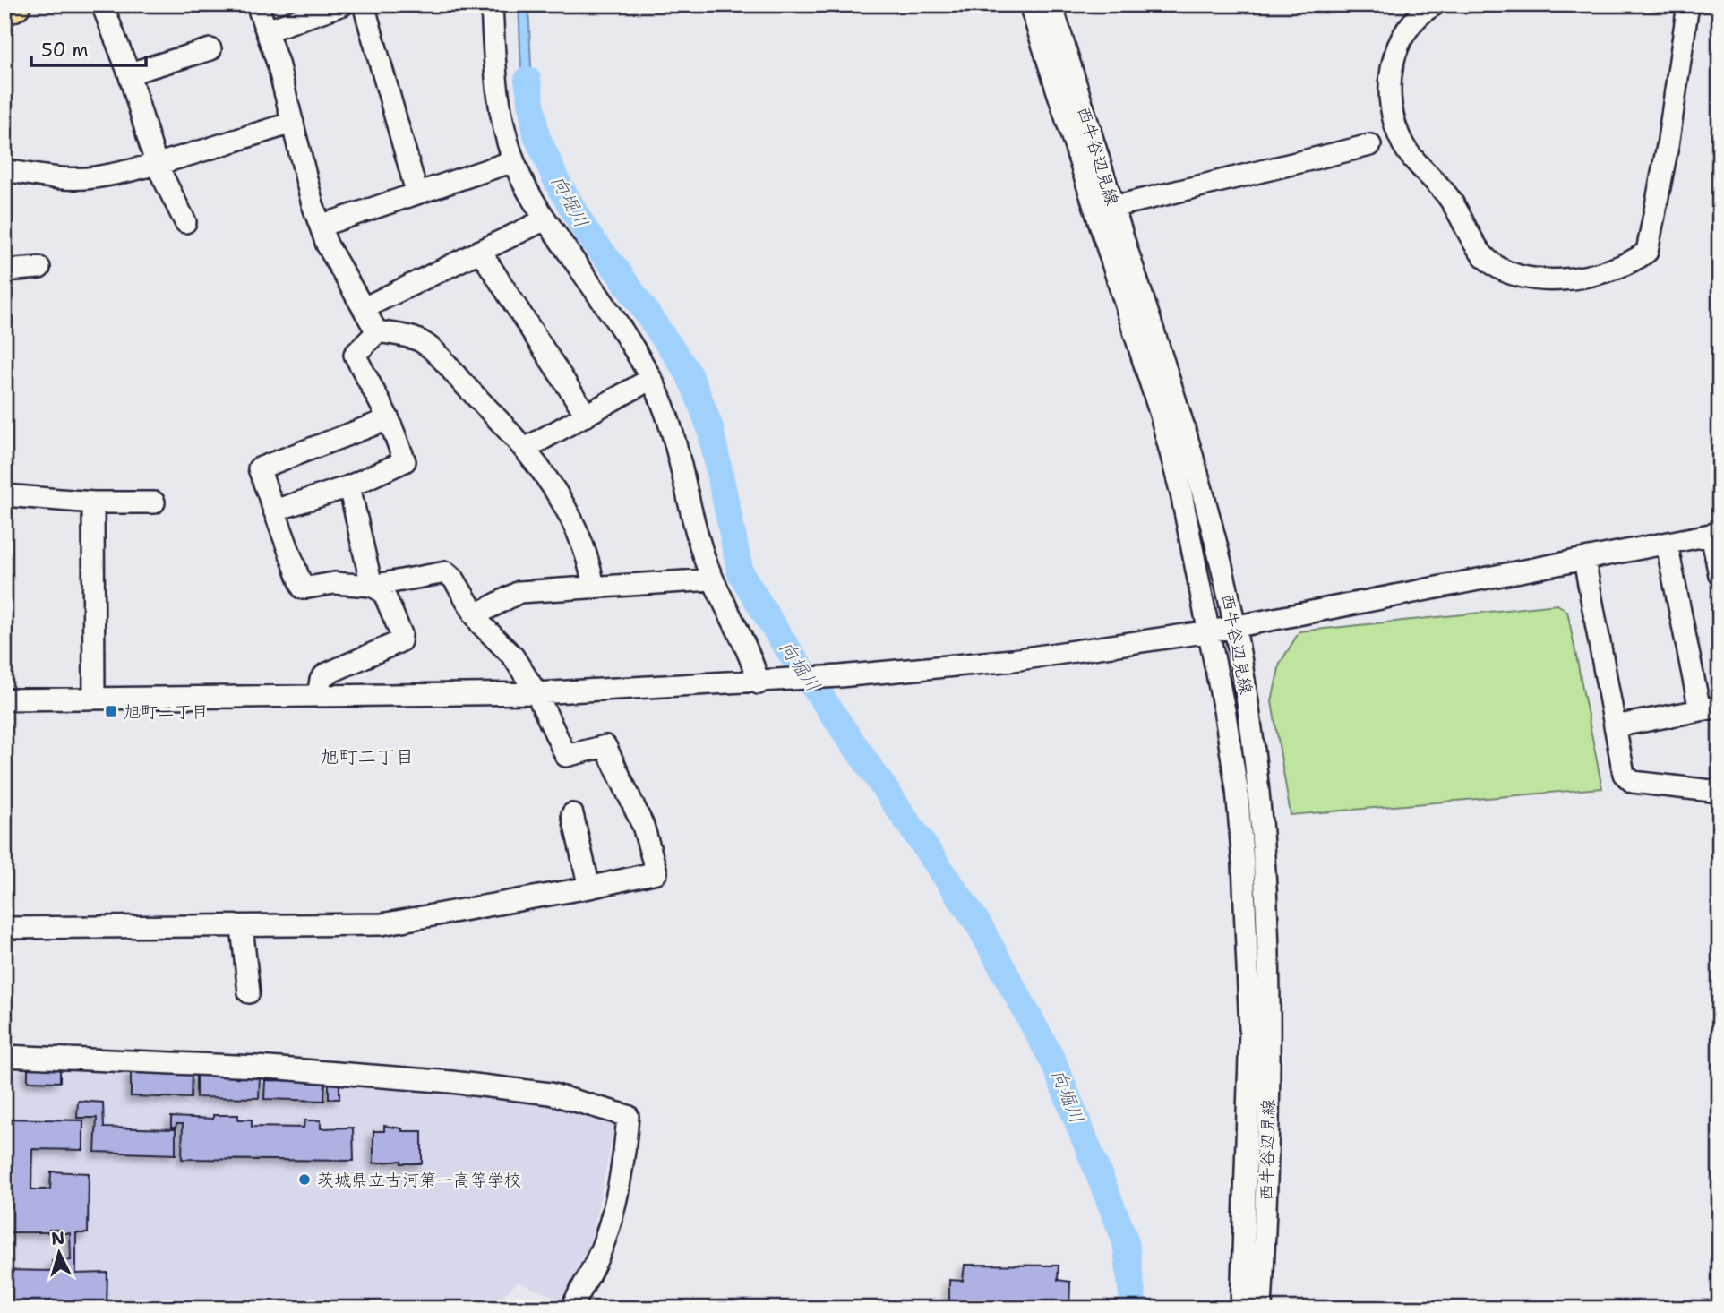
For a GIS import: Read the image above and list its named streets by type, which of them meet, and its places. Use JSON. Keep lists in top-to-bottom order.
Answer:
{
  "streets": {
    "street": ["西牛谷辺見線"]
  },
  "districts": ["旭町二丁目"],
  "water": ["向堀川"],
  "places": {
    "transit": ["旭町二丁目"],
    "other": ["茨城県立古河第一高等学校"]
  },
  "scale_bar": "50 m",
  "north": "top"
}
